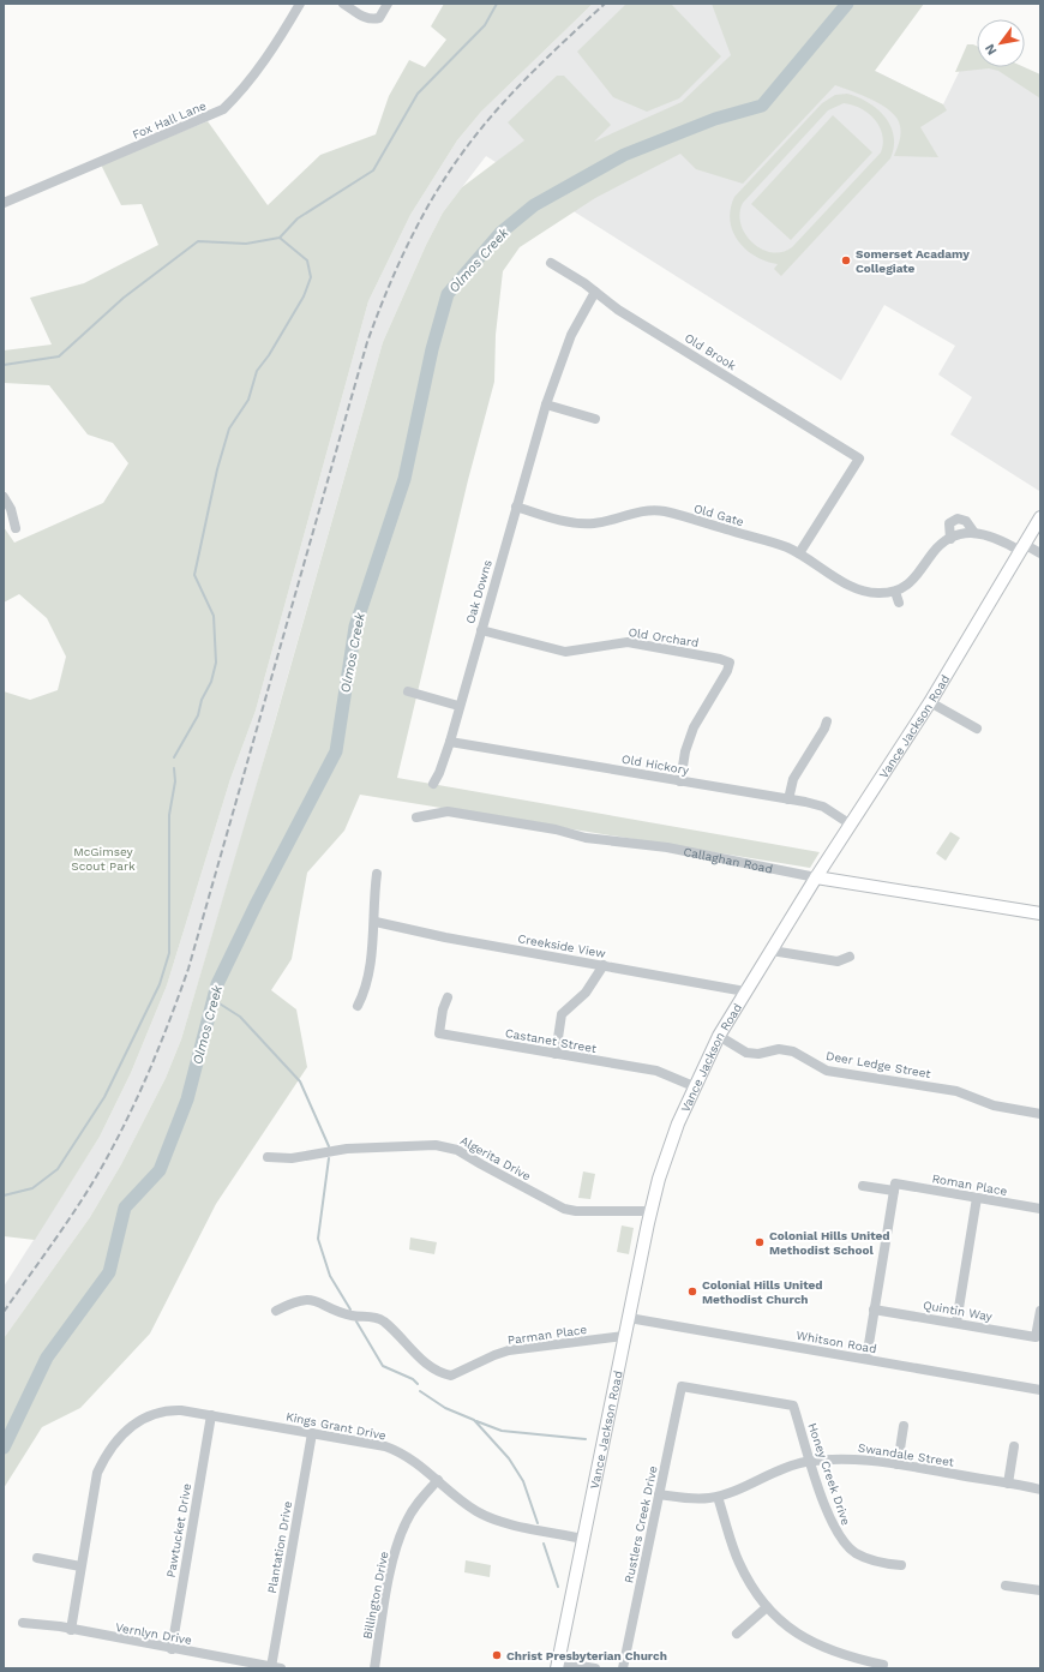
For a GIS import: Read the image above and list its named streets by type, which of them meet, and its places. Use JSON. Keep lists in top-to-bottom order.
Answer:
{
  "streets": {
    "main road": ["Vance Jackson Road", "Callaghan Road"],
    "street": [
      "Fox Hall Lane",
      "Old Brook",
      "Old Gate",
      "Oak Downs",
      "Old Orchard",
      "Old Hickory",
      "Creekside View",
      "Castanet Street",
      "Deer Ledge Street",
      "Algerita Drive",
      "Roman Place",
      "Quintin Way",
      "Parman Place",
      "Whitson Road",
      "Kings Grant Drive",
      "Swandale Street",
      "Honey Creek Drive",
      "Rustlers Creek Drive",
      "Pawtucket Drive",
      "Plantation Drive",
      "Billington Drive",
      "Vernlyn Drive"
    ]
  },
  "crossings": [
    ["Old Brook", "Old Gate"],
    ["Old Brook", "Oak Downs"],
    ["Old Gate", "Oak Downs"],
    ["Oak Downs", "Old Orchard"],
    ["Oak Downs", "Old Hickory"],
    ["Old Orchard", "Old Hickory"],
    ["Vance Jackson Road", "Old Hickory"],
    ["Vance Jackson Road", "Callaghan Road"],
    ["Vance Jackson Road", "Creekside View"],
    ["Vance Jackson Road", "Castanet Street"],
    ["Vance Jackson Road", "Deer Ledge Street"],
    ["Vance Jackson Road", "Algerita Drive"],
    ["Vance Jackson Road", "Parman Place"],
    ["Vance Jackson Road", "Whitson Road"],
    ["Vance Jackson Road", "Kings Grant Drive"],
    ["Kings Grant Drive", "Pawtucket Drive"],
    ["Kings Grant Drive", "Plantation Drive"],
    ["Kings Grant Drive", "Billington Drive"],
    ["Kings Grant Drive", "Vernlyn Drive"],
    ["Swandale Street", "Honey Creek Drive"],
    ["Swandale Street", "Rustlers Creek Drive"],
    ["Honey Creek Drive", "Rustlers Creek Drive"],
    ["Pawtucket Drive", "Vernlyn Drive"],
    ["Plantation Drive", "Vernlyn Drive"]
  ],
  "water": ["Olmos Creek"],
  "parks": ["McGimsey Scout Park"],
  "places": [
    "Somerset Acadamy Collegiate",
    "Colonial Hills United Methodist School",
    "Colonial Hills United Methodist Church",
    "Christ Presbyterian Church"
  ],
  "north": "bottom left"
}
